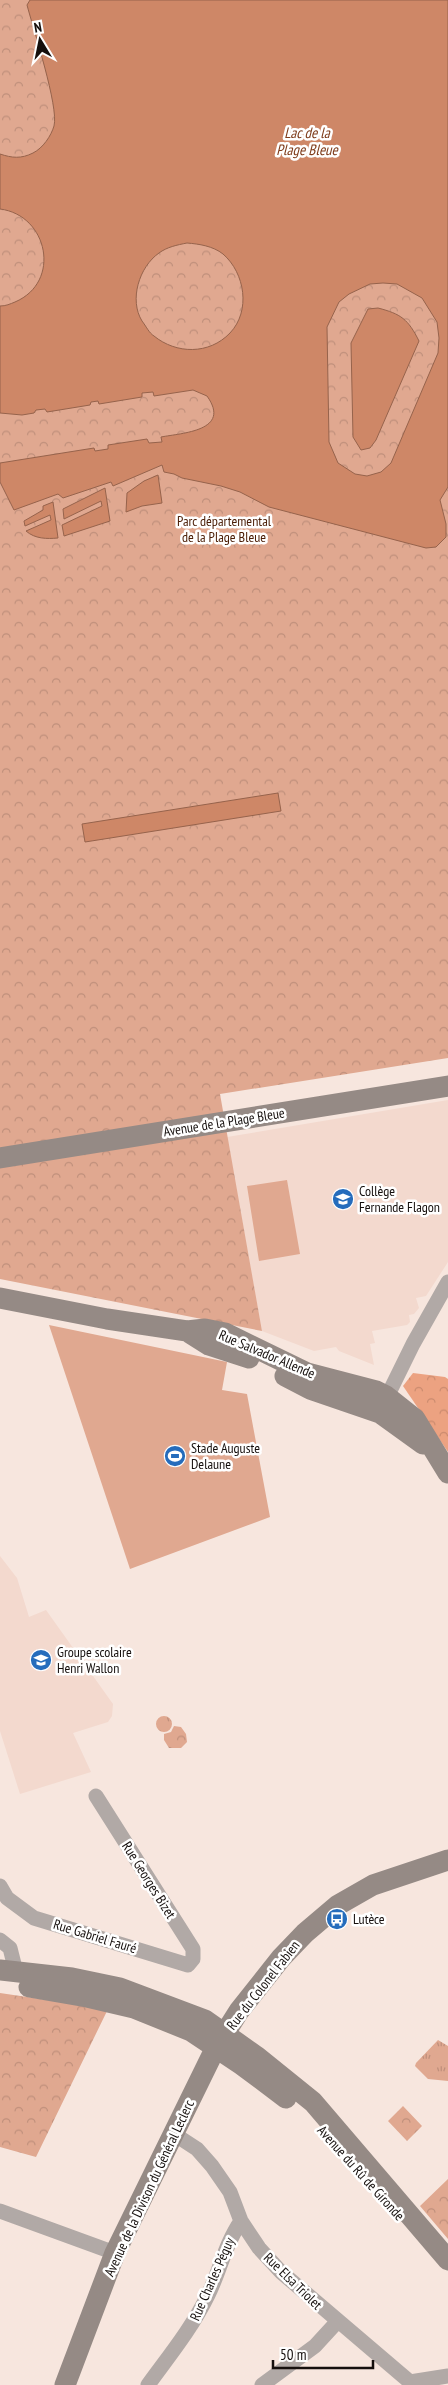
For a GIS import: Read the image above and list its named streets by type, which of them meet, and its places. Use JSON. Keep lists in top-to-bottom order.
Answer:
{
  "streets": {
    "main road": [
      "Avenue de la Plage Bleue",
      "Rue Salvador Allende",
      "Rue du Colonel Fabien",
      "Avenue du Rû de Gironde",
      "Avenue de la Divison du Général Leclerc"
    ],
    "street": [
      "Rue Georges Bizet",
      "Rue Gabriel Fauré",
      "Rue Charles Péguy",
      "Rue Elsa Triolet"
    ]
  },
  "crossings": [
    ["Rue Georges Bizet", "Rue Gabriel Fauré"],
    ["Rue du Colonel Fabien", "Avenue du Rû de Gironde"],
    ["Rue du Colonel Fabien", "Avenue de la Divison du Général Leclerc"],
    ["Avenue du Rû de Gironde", "Avenue de la Divison du Général Leclerc"],
    ["Avenue de la Divison du Général Leclerc", "Rue Elsa Triolet"],
    ["Rue Charles Péguy", "Rue Elsa Triolet"]
  ],
  "water": ["Lac de la Plage Bleue"],
  "parks": ["Parc départemental de la Plage Bleue"],
  "places": {
    "school or university": ["Collège Fernande Flagon", "Groupe scolaire Henri Wallon"],
    "sports": ["Stade Auguste Delaune"],
    "bus stop": ["Lutèce"]
  },
  "scale_bar": "50 m",
  "north": "top"
}
